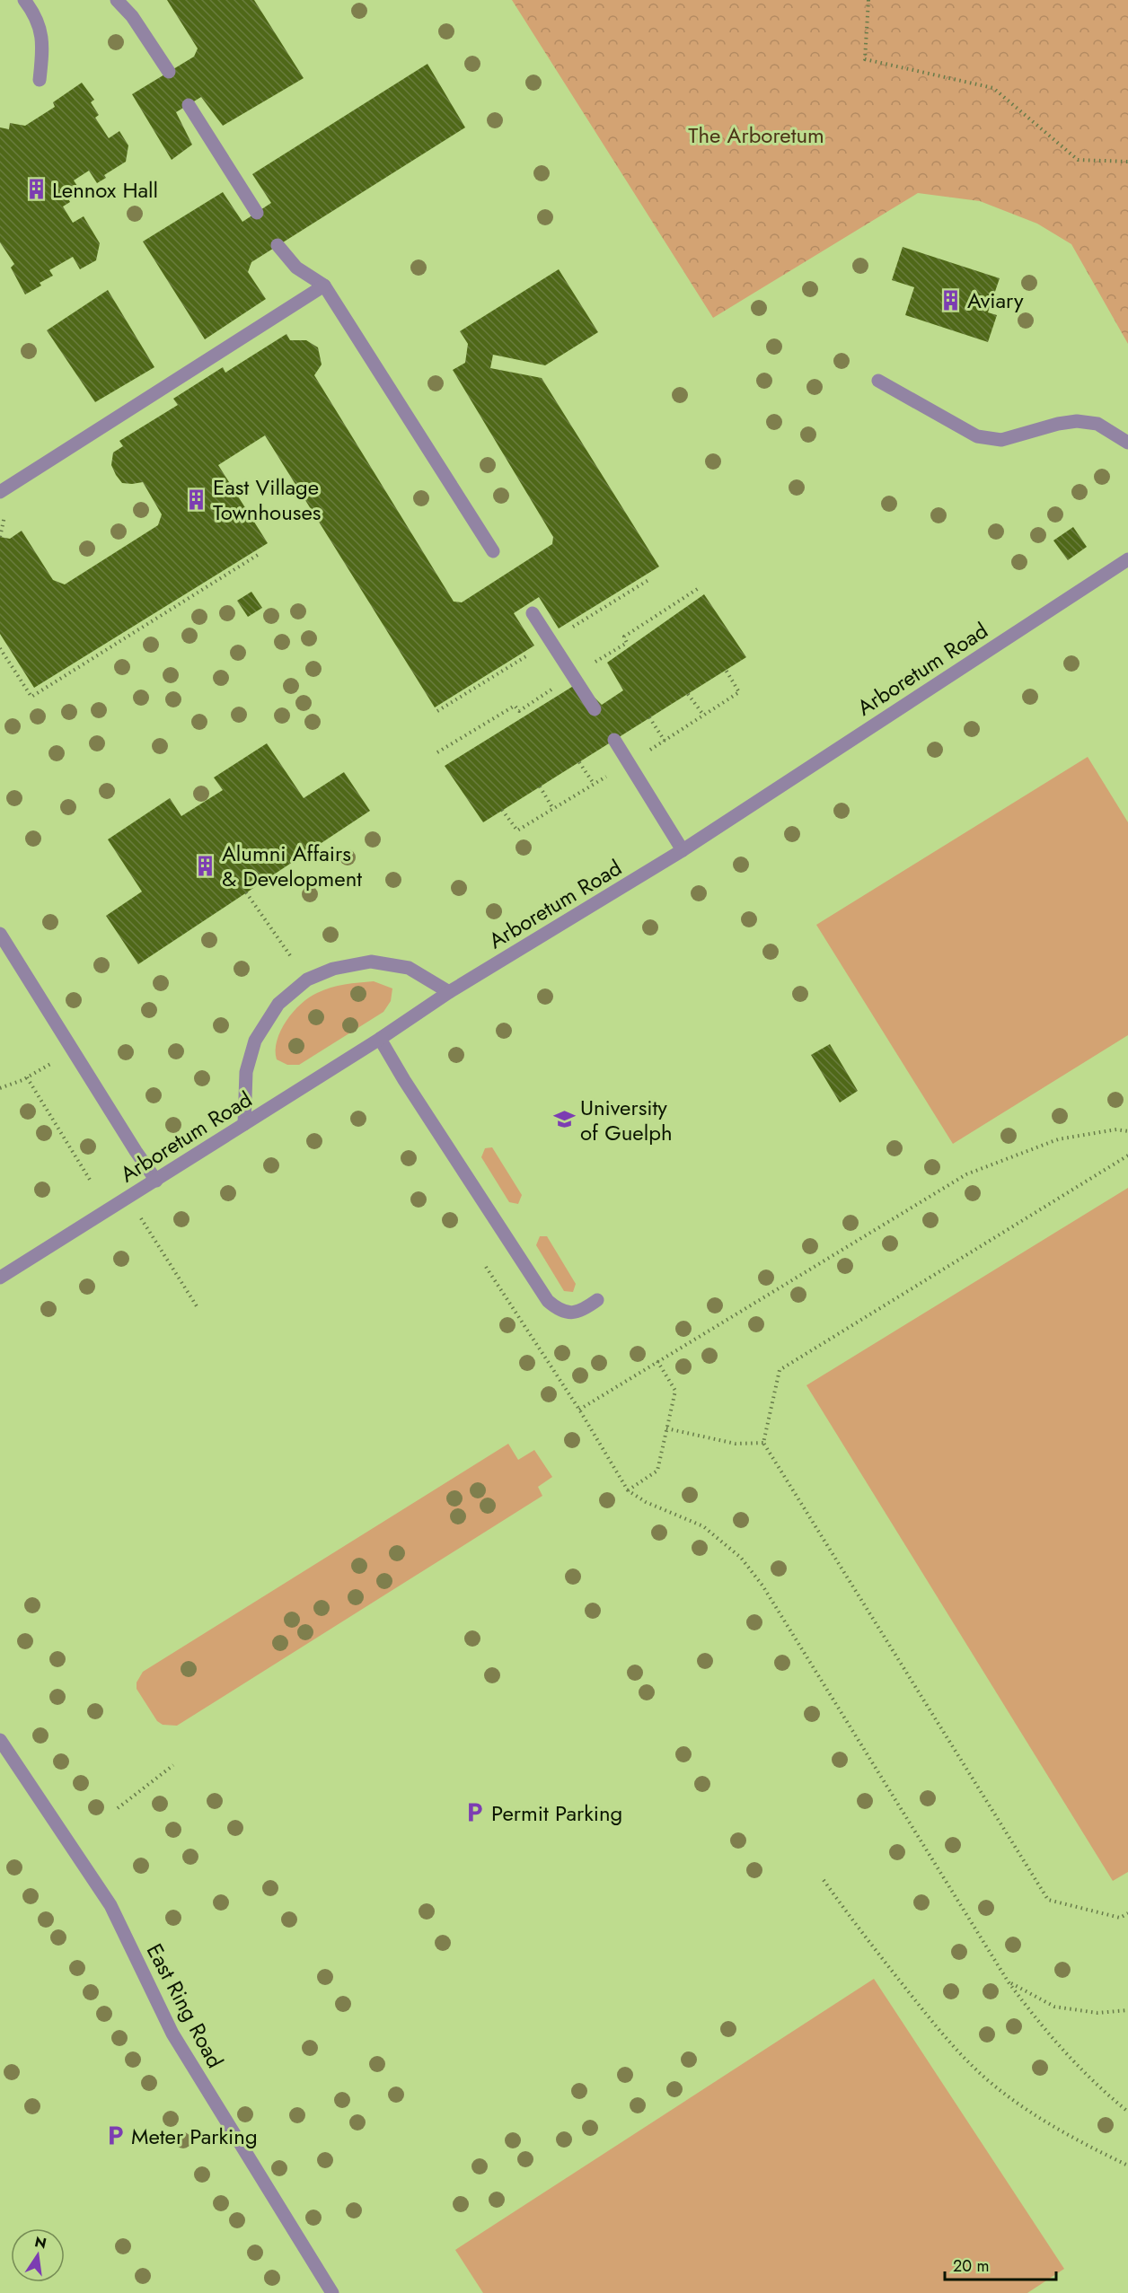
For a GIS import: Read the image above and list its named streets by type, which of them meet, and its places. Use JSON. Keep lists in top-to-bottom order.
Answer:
{
  "streets": {
    "street": ["Arboretum Road", "East Ring Road"]
  },
  "parks": ["The Arboretum"],
  "places": {
    "building": [
      "Lennox Hall",
      "Aviary",
      "East Village Townhouses",
      "Alumni Affairs & Development"
    ],
    "school or university": ["University of Guelph"],
    "parking": ["Permit Parking", "Meter Parking"]
  },
  "scale_bar": "20 m",
  "north": "top"
}
